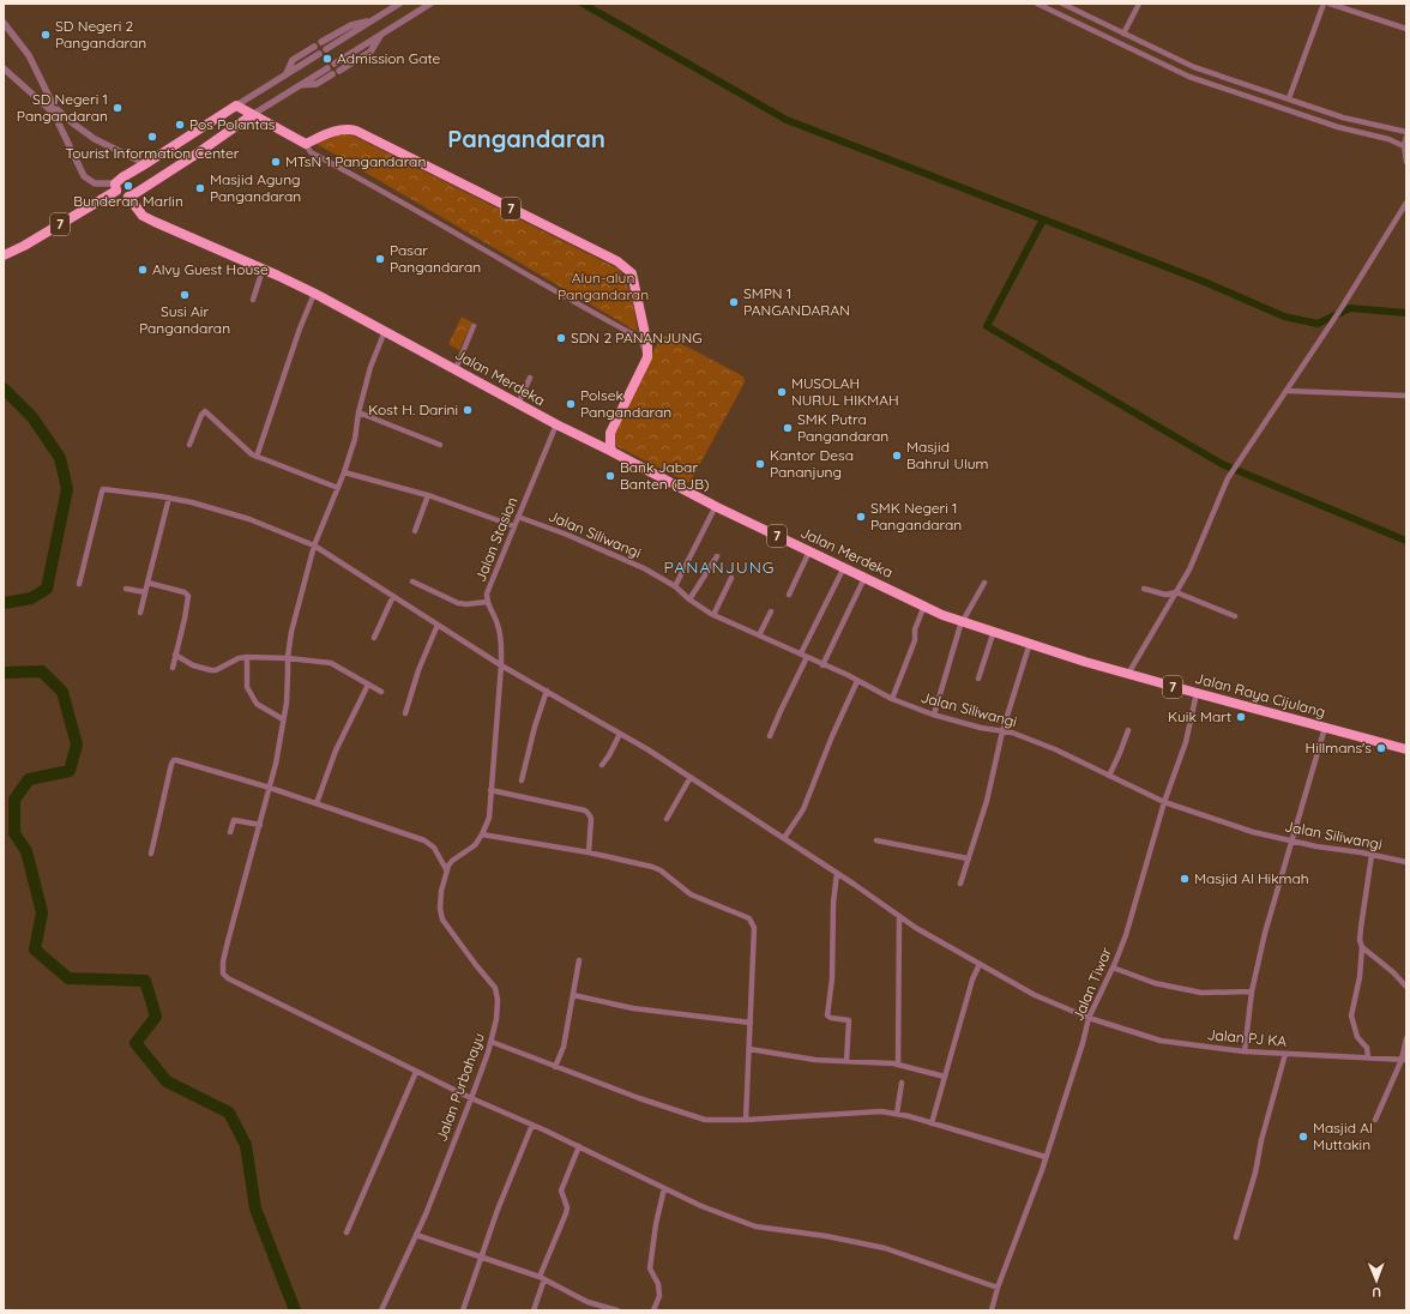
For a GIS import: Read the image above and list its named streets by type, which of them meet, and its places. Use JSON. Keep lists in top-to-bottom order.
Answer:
{
  "streets": {
    "highway": ["7", "Jalan Merdeka", "Jalan Raya Cijulang"],
    "street": [
      "Jalan Siliwangi",
      "Jalan Stasion",
      "Jalan Tiwar",
      "Jalan PJ KA",
      "Jalan Purbahayu"
    ]
  },
  "crossings": [
    ["7", "Jalan Merdeka"],
    ["Jalan Merdeka", "Jalan Stasion"],
    ["Jalan Merdeka", "Jalan Raya Cijulang"],
    ["Jalan Siliwangi", "Jalan Stasion"],
    ["Jalan Siliwangi", "Jalan Tiwar"],
    ["Jalan Stasion", "Jalan PJ KA"],
    ["Jalan Raya Cijulang", "Jalan Tiwar"],
    ["Jalan Tiwar", "Jalan PJ KA"]
  ],
  "districts": ["Pangandaran", "PANANJUNG"],
  "parks": ["Alun-alun Pangandaran"],
  "places": [
    "SD Negeri 2 Pangandaran",
    "Admission Gate",
    "SD Negeri 1 Pangandaran",
    "Pos Polantas",
    "Tourist Information Center",
    "MTsN 1 Pangandaran",
    "Bunderan Marlin",
    "Masjid Agung Pangandaran",
    "Pasar Pangandaran",
    "Alvy Guest House",
    "Susi Air Pangandaran",
    "SMPN 1 PANGANDARAN",
    "SDN 2 PANANJUNG",
    "MUSOLAH NURUL HIKMAH",
    "Polsek Pangandaran",
    "Kost H. Darini",
    "SMK Putra Pangandaran",
    "Masjid Bahrul Ulum",
    "Kantor Desa Pananjung",
    "Bank Jabar Banten (BJB)",
    "SMK Negeri 1 Pangandaran",
    "Kuik Mart",
    "Hillmans's",
    "Masjid Al Hikmah",
    "Masjid Al Muttakin"
  ],
  "north": "bottom"
}
